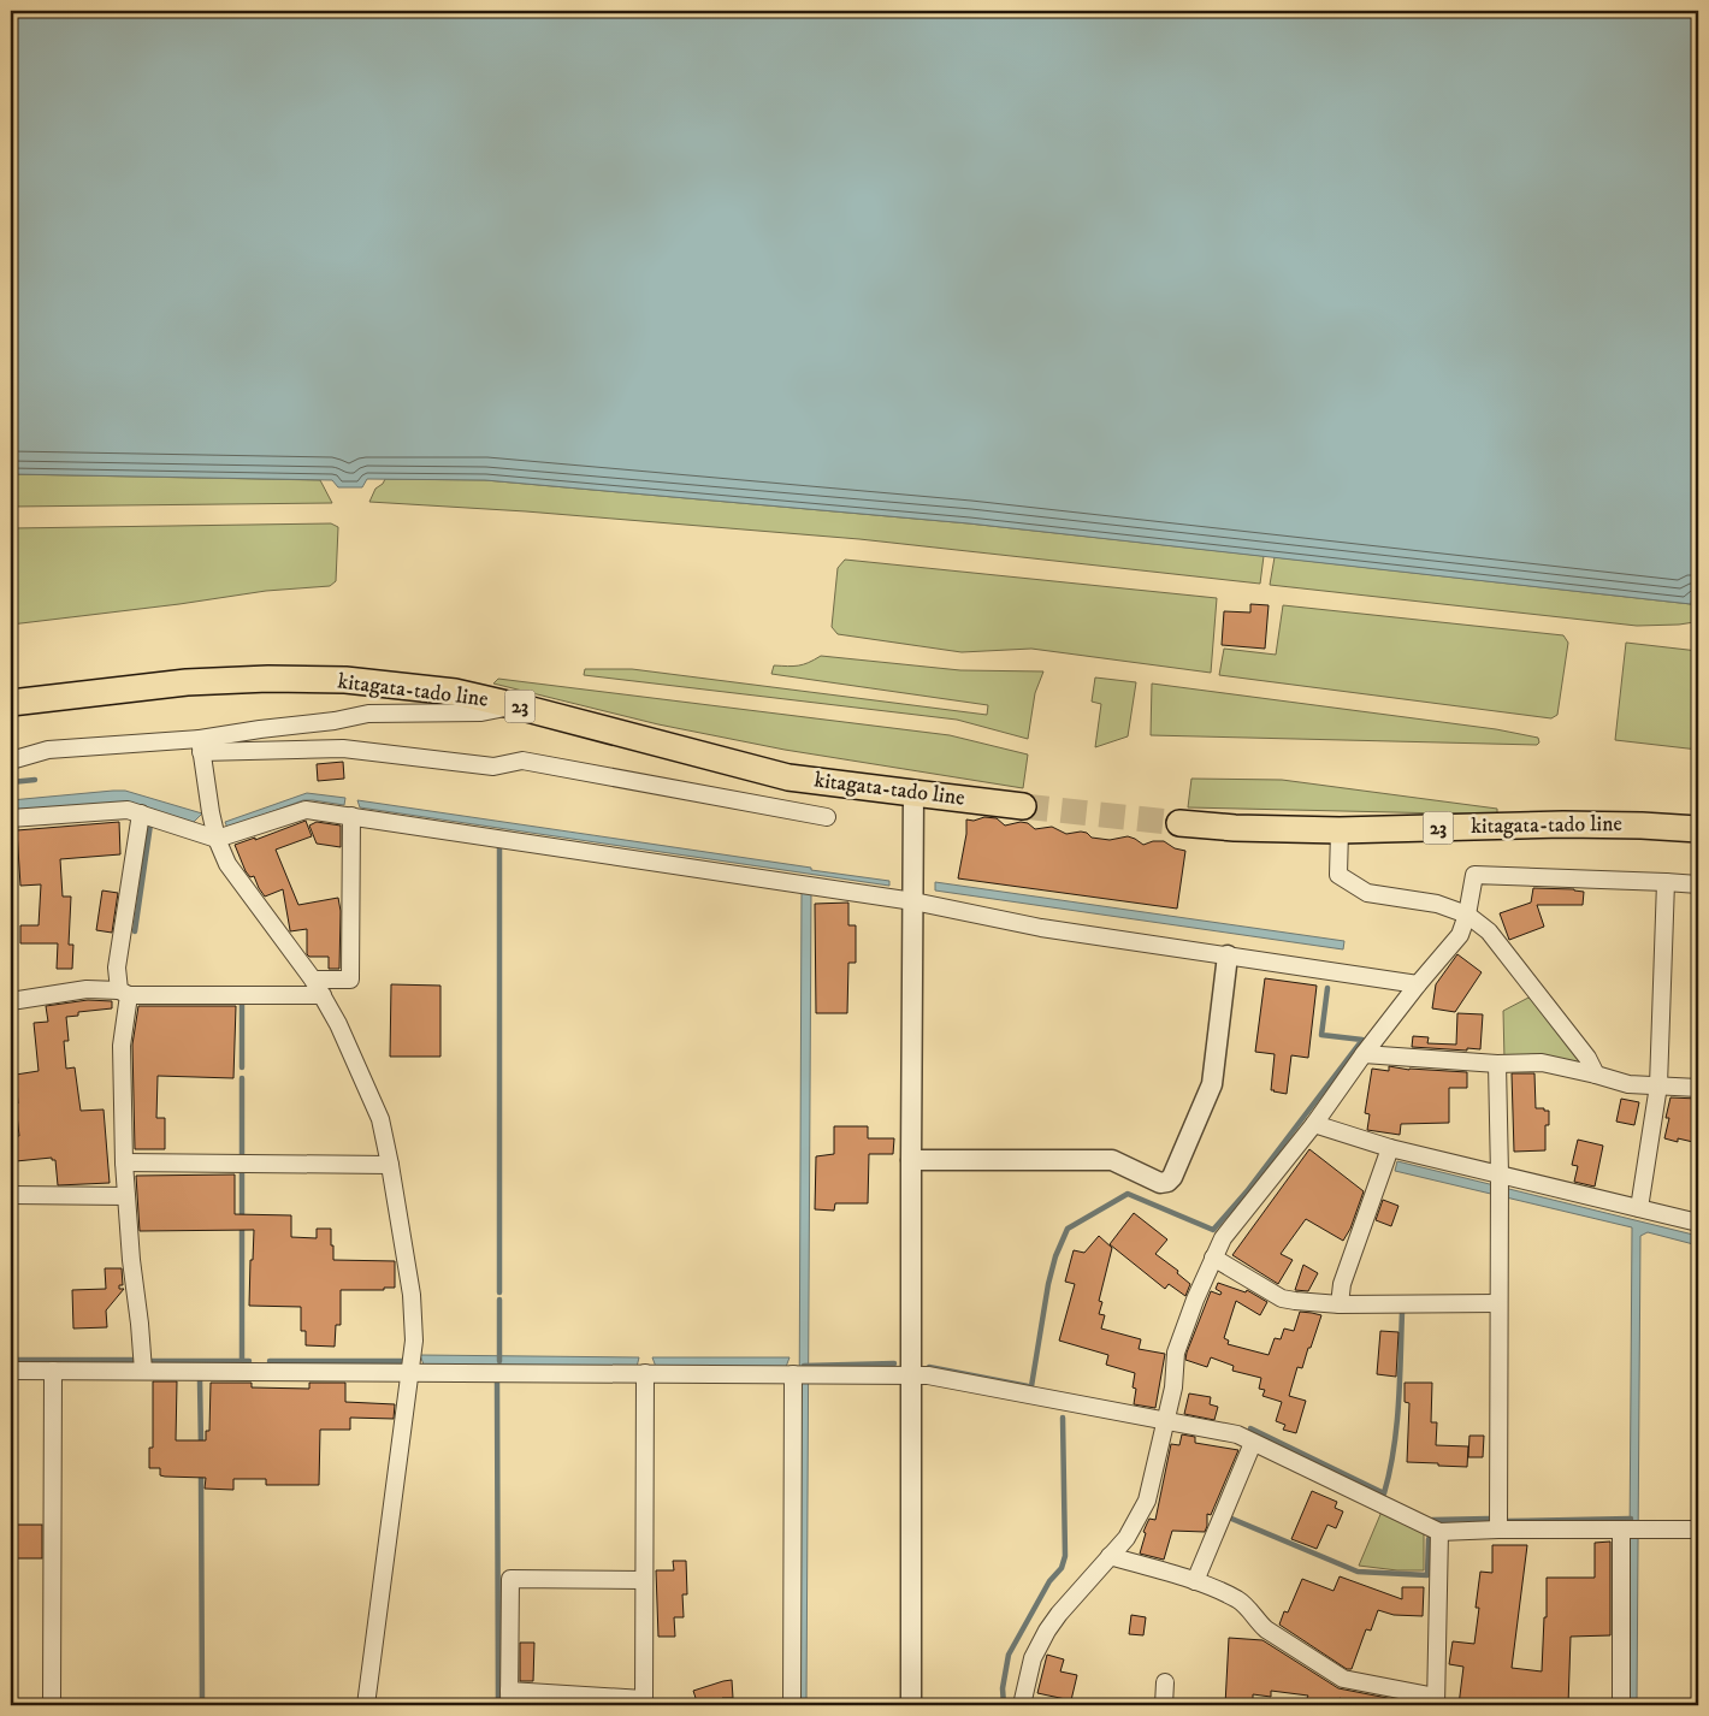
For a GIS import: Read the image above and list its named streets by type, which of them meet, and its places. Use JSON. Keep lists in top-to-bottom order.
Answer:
{
  "streets": {
    "main road": ["kitagata-tado line", "23"]
  }
}
